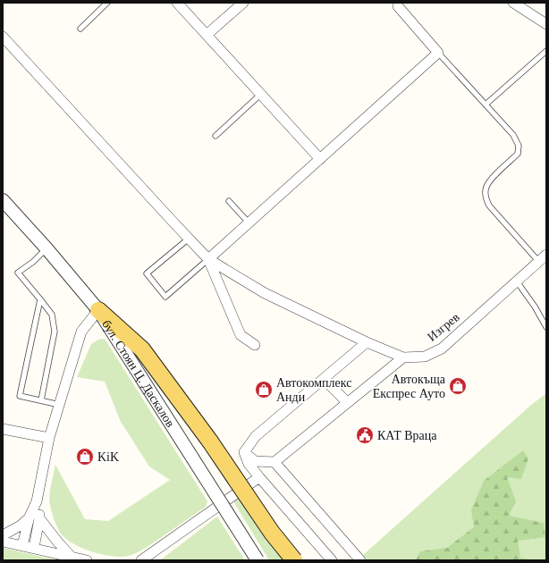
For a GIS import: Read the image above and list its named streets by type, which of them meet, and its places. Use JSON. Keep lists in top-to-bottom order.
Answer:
{
  "streets": {
    "street": ["Изгрев", "бул. Стоян Ц. Даскалов"]
  },
  "places": {
    "shop": ["Автокъща Експрес Ауто", "Автокомплекс Анди", "KiK"],
    "public building": ["КАТ Враца"]
  }
}
